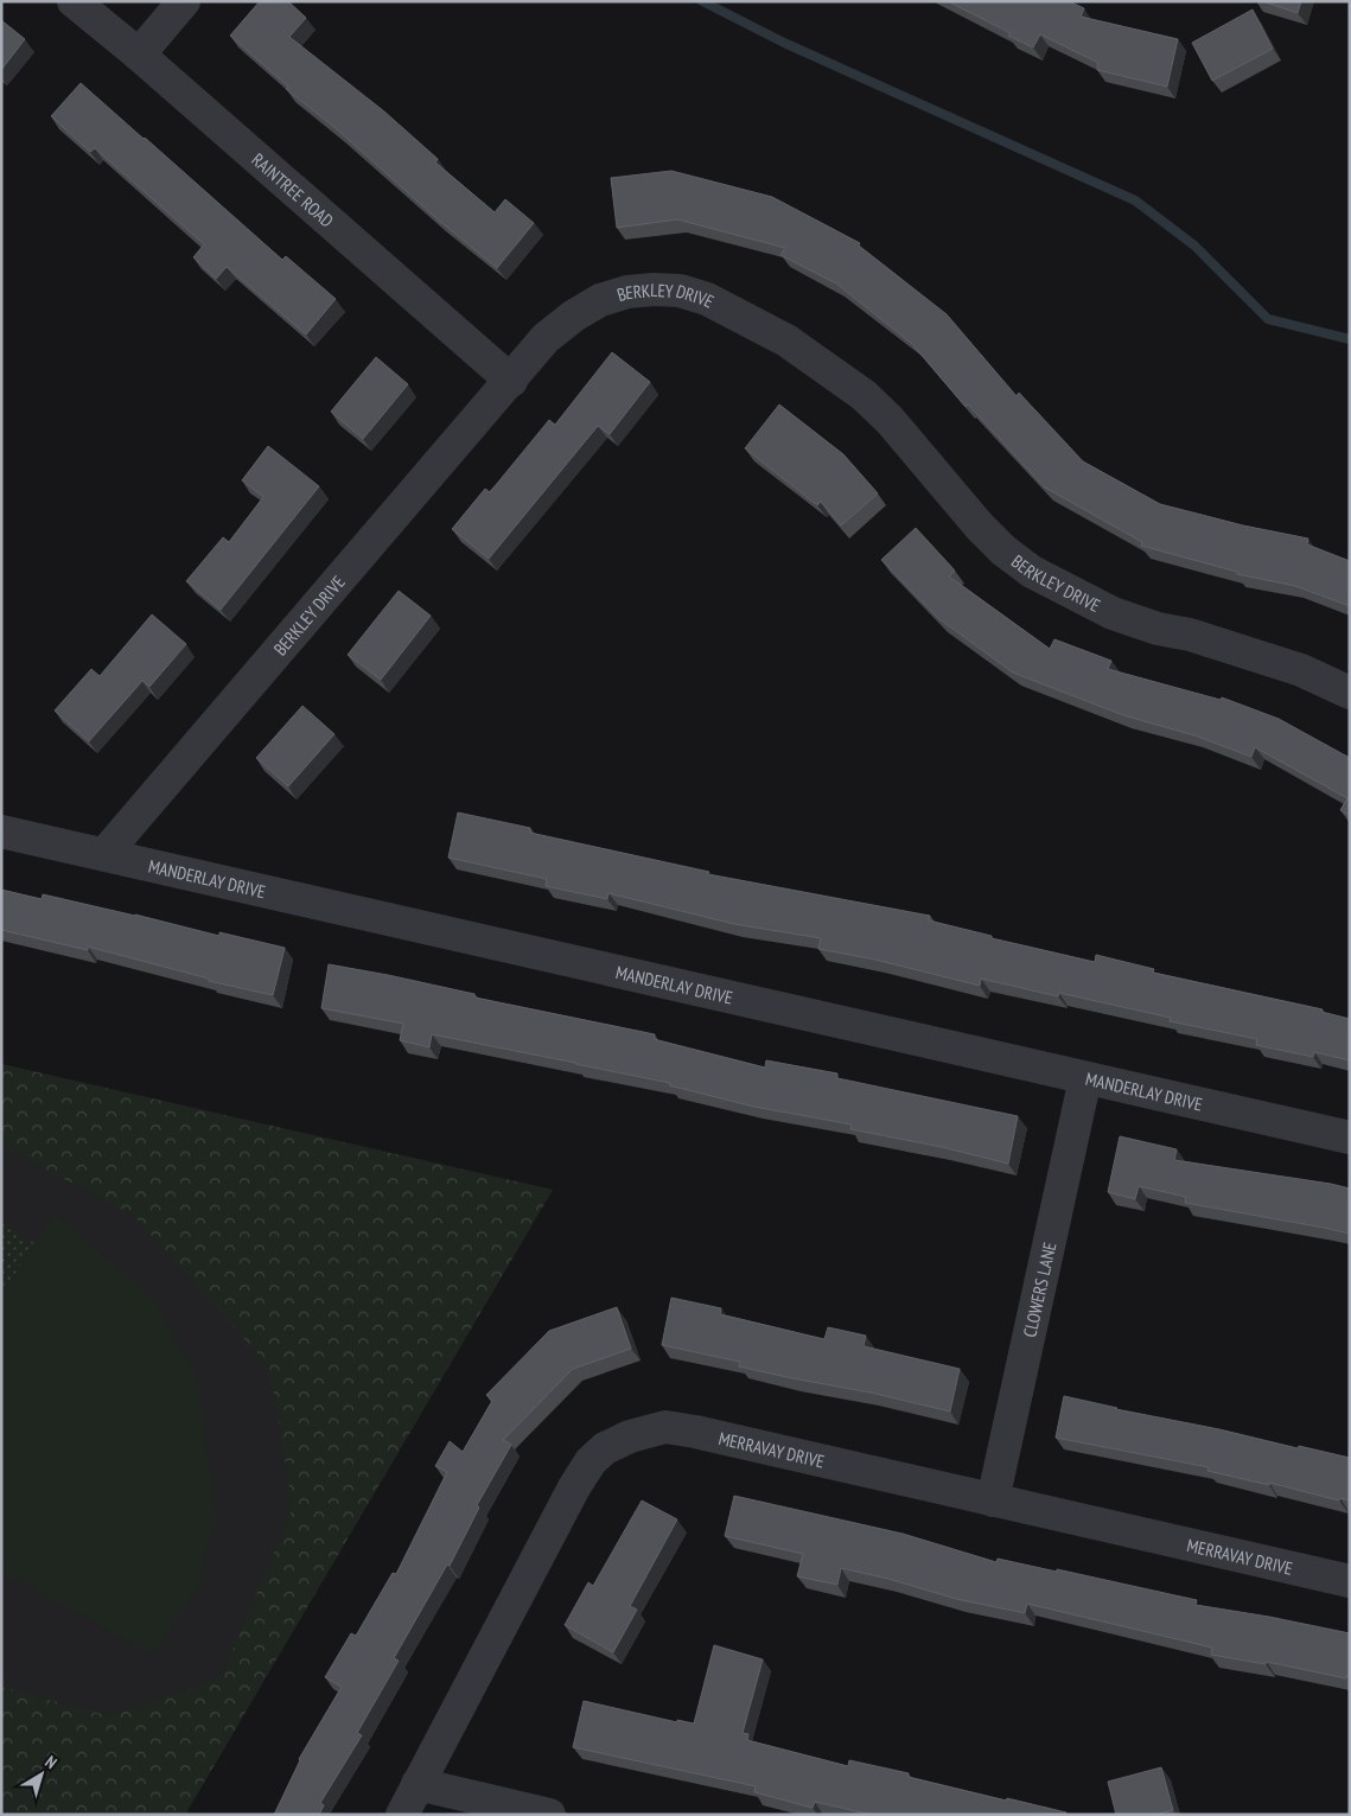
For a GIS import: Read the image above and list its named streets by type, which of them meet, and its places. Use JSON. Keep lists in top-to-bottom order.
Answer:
{
  "streets": {
    "street": [
      "RAINTREE ROAD",
      "BERKLEY DRIVE",
      "MANDERLAY DRIVE",
      "CLOWERS LANE",
      "MERRAVAY DRIVE"
    ]
  },
  "crossings": [
    ["RAINTREE ROAD", "BERKLEY DRIVE"],
    ["BERKLEY DRIVE", "MANDERLAY DRIVE"],
    ["MANDERLAY DRIVE", "CLOWERS LANE"],
    ["CLOWERS LANE", "MERRAVAY DRIVE"]
  ],
  "north": "top right"
}
